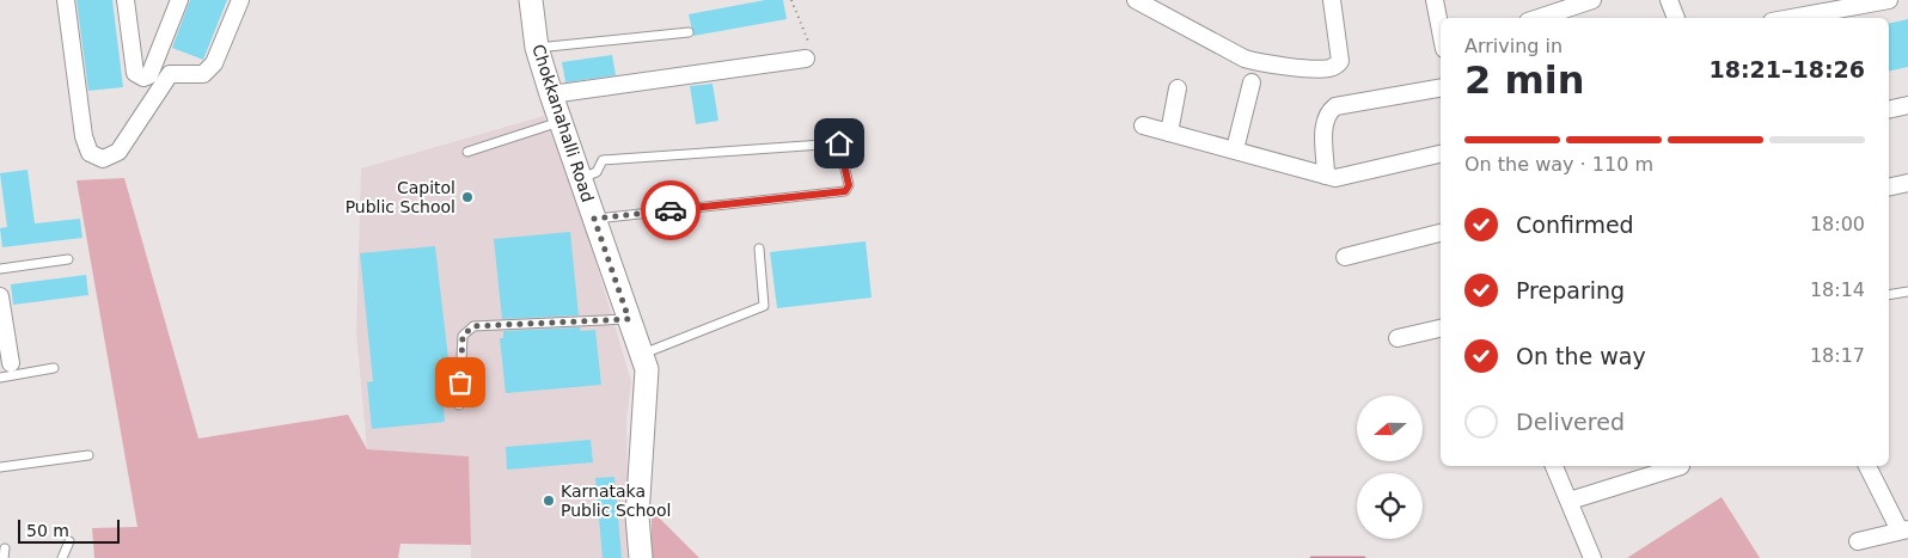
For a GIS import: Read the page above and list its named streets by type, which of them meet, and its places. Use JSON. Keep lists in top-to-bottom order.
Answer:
{
  "streets": {
    "street": ["Chokkanahalli Road"]
  },
  "places": ["Capitol Public School", "Karnataka Public School"],
  "scale_bar": "50 m",
  "north": "left",
  "page": {
    "heading": ["2 min", "Arriving in", "18:21–18:26"],
    "bar": "On the way · 110 m",
    "list": [
      ["Confirmed", "18:00"],
      ["Preparing", "18:14"],
      ["On the way", "18:17"],
      "Delivered"
    ],
    "scale": "50 m"
  }
}
